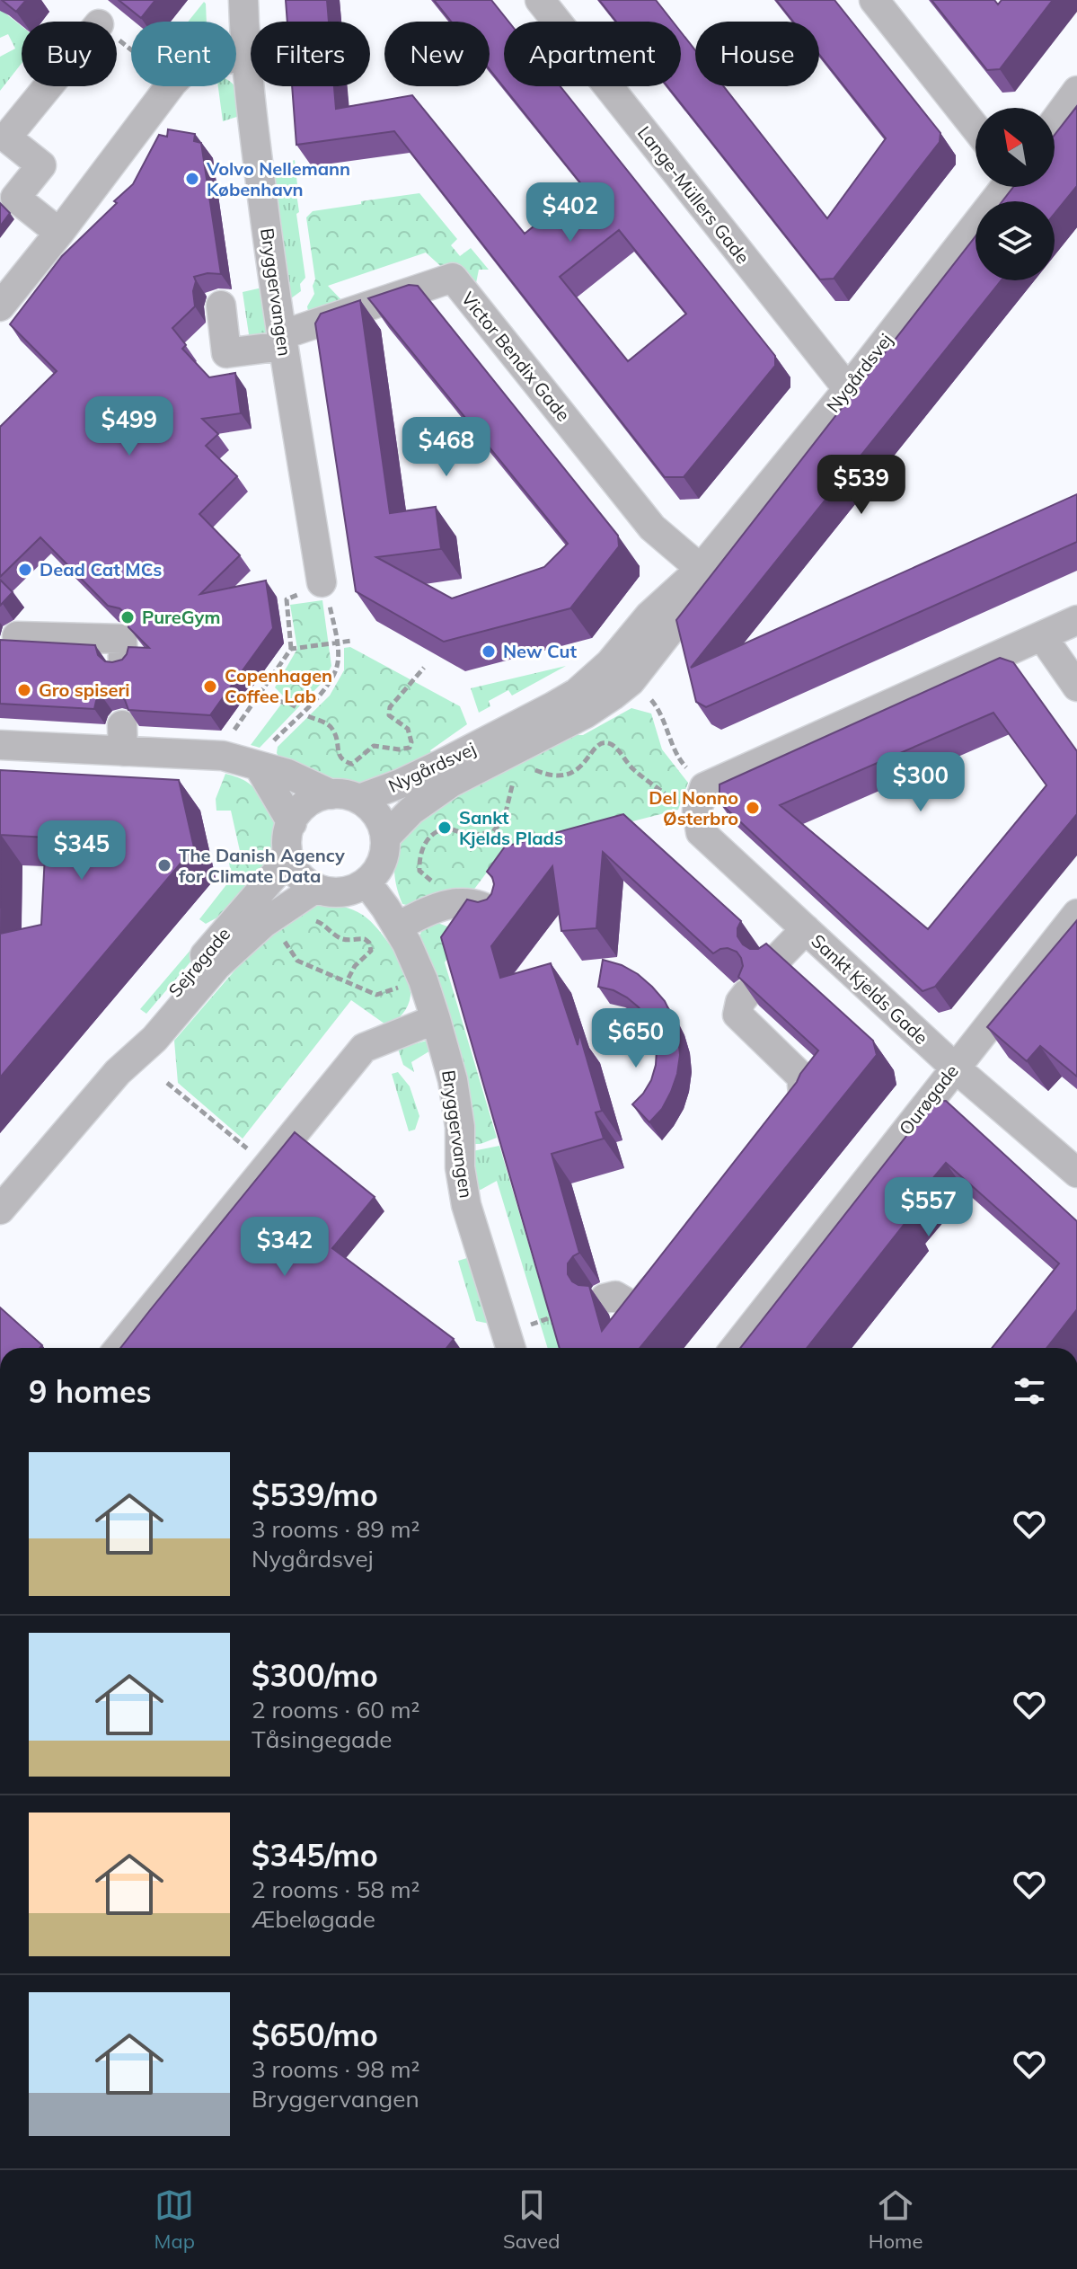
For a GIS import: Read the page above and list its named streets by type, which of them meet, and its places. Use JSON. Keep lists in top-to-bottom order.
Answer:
{
  "streets": {
    "street": [
      "Lange-Müllers Gade",
      "Bryggervangen",
      "Victor Bendix Gade",
      "Nygårdsvej",
      "Sejrøgade",
      "Sankt Kjelds Gade",
      "Ourøgade"
    ]
  },
  "crossings": [
    ["Lange-Müllers Gade", "Nygårdsvej"],
    ["Bryggervangen", "Victor Bendix Gade"],
    ["Bryggervangen", "Nygårdsvej"],
    ["Bryggervangen", "Sejrøgade"],
    ["Victor Bendix Gade", "Nygårdsvej"],
    ["Nygårdsvej", "Sejrøgade"],
    ["Sankt Kjelds Gade", "Ourøgade"]
  ],
  "places": [
    "Volvo Nellemann København",
    "Dead Cat MCs",
    "PureGym",
    "New Cut",
    "Copenhagen Coffee Lab",
    "Gro spiseri",
    "Del Nonno Østerbro",
    "Sankt Kjelds Plads",
    "The Danish Agency for Climate Data"
  ],
  "north": "top left",
  "page": {
    "chip": [
      "Buy",
      "Rent",
      "Filters",
      "New",
      "Apartment",
      "House"
    ],
    "price": [
      "$402",
      "$499",
      "$468",
      "$539",
      "$300",
      "$345",
      "$650",
      "$557",
      "$342"
    ],
    "heading": "9 homes",
    "list": [
      {
        "name": "$539/mo",
        "note": "3 rooms · 89 m² · Nygårdsvej"
      },
      {
        "name": "$300/mo",
        "note": "2 rooms · 60 m² · Tåsingegade"
      },
      {
        "name": "$345/mo",
        "note": "2 rooms · 58 m² · Æbeløgade"
      },
      {
        "name": "$650/mo",
        "note": "3 rooms · 98 m² · Bryggervangen"
      }
    ],
    "tabs": ["Map", "Saved", "Home"]
  }
}
